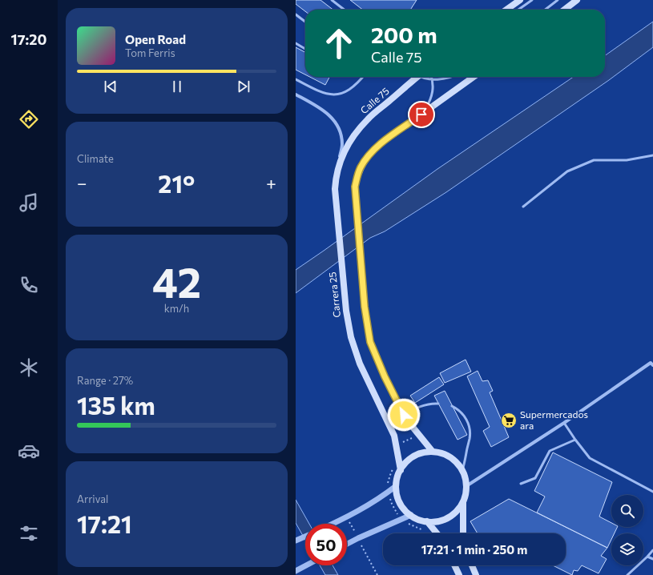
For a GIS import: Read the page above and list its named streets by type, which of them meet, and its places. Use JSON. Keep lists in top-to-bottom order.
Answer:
{
  "streets": {
    "main road": ["Calle 75", "Carrera 25"]
  },
  "crossings": [
    ["Calle 75", "Carrera 25"]
  ],
  "places": {
    "supermarket": ["Supermercados ara"]
  },
  "page": {
    "tabs": "17:20",
    "turn": ["200 m", "Calle 75"],
    "song": ["Open Road", "Tom Ferris"],
    "tile": [
      "Climate",
      ["42", "km/h"],
      ["Range · 27%", "135 km"],
      ["Arrival", "17:21"]
    ],
    "heat": ["−", "21°", "+"],
    "limit": "50",
    "trip": "17:21 · 1 min · 250 m"
  }
}
